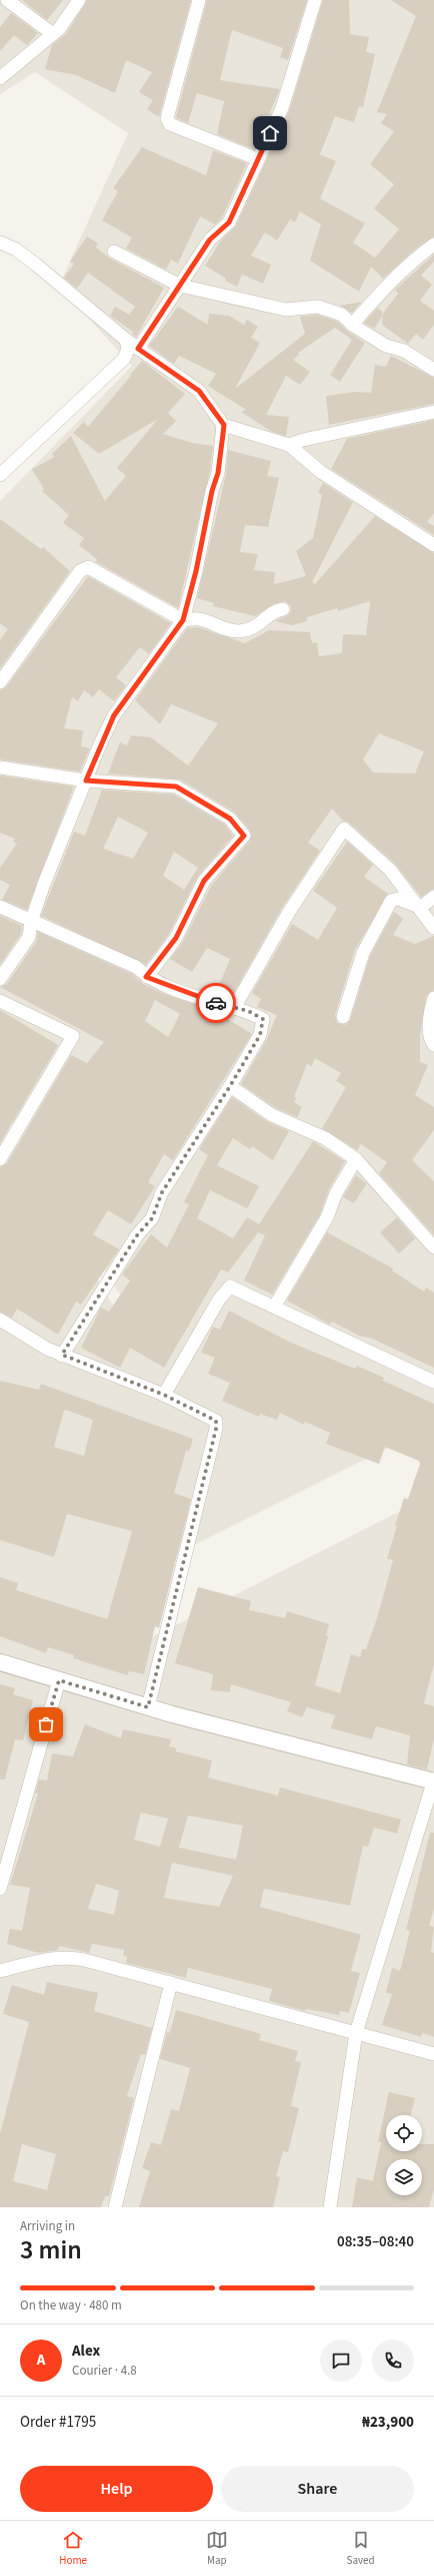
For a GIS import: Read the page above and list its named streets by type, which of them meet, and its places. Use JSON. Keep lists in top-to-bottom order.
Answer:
{
  "page": {
    "heading": ["3 min", "Arriving in", "08:35–08:40"],
    "panel": [
      "Alex",
      "Courier · 4.8",
      "Order #1795",
      "₦23,900"
    ],
    "bar": "On the way · 480 m",
    "round": "A",
    "buttons": ["Help", "Share"],
    "tabs": ["Home", "Map", "Saved"]
  }
}
